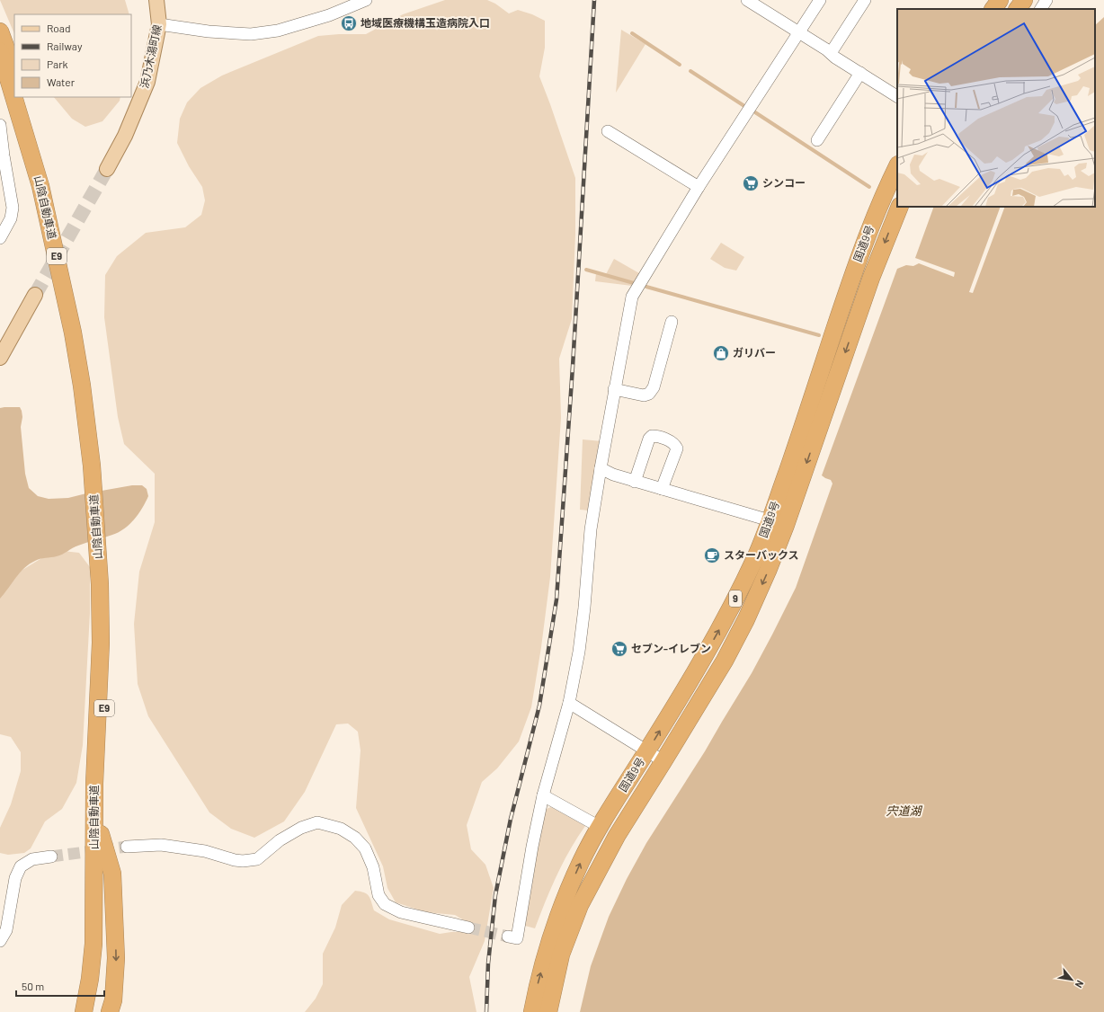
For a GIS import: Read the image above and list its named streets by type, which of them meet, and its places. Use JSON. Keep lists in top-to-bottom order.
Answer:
{
  "streets": {
    "highway": [
      "山陰自動車道",
      "国道9号",
      "E9",
      "9"
    ],
    "main road": ["浜乃木湯町線"]
  },
  "crossings": [
    ["山陰自動車道", "E9"]
  ],
  "water": ["宍道湖"],
  "places": {
    "bus stop": ["地域医療機構玉造病院入口"],
    "supermarket": ["シンコー", "セブン-イレブン"],
    "shop": ["ガリバー"],
    "cafe": ["スターバックス"]
  },
  "legend": [
    "Road",
    "Railway",
    "Park",
    "Water"
  ],
  "scale_bar": "50 m",
  "north": "bottom right"
}
